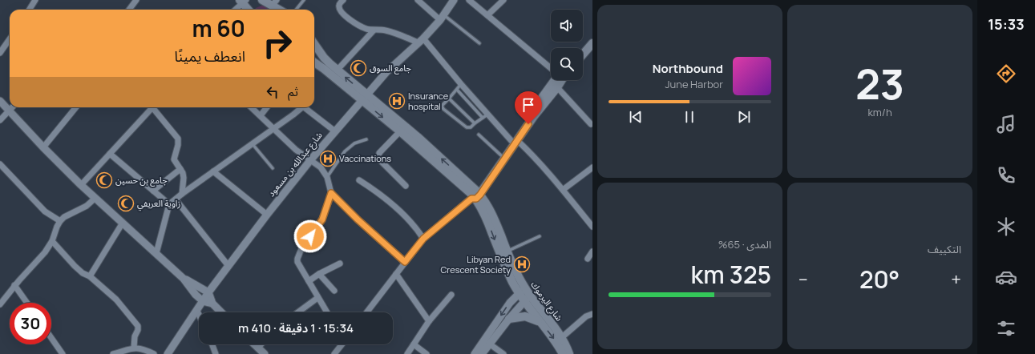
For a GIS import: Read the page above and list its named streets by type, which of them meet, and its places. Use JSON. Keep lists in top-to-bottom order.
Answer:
{
  "streets": {
    "main road": ["شارع اليرموك"],
    "street": ["شارع عبدالله بن مسعود"]
  },
  "places": {
    "mosque": ["جامع السوق", "جامع بن حسين", "زاوية العريفي"],
    "hospital": ["Insurance hospital", "Vaccinations", "Libyan Red Crescent Society"]
  },
  "page": {
    "tabs": "15:33",
    "tile": [
      ["23", "km/h"],
      "التكييف",
      ["المدى · 65%", "325 km"]
    ],
    "turn": ["60 m", "انعطف يمينًا"],
    "song": ["Northbound", "June Harbor"],
    "then": "ثم",
    "heat": ["−", "20°", "+"],
    "limit": "30",
    "trip": "15:34 · 1 دقيقة · 410 m"
  }
}
